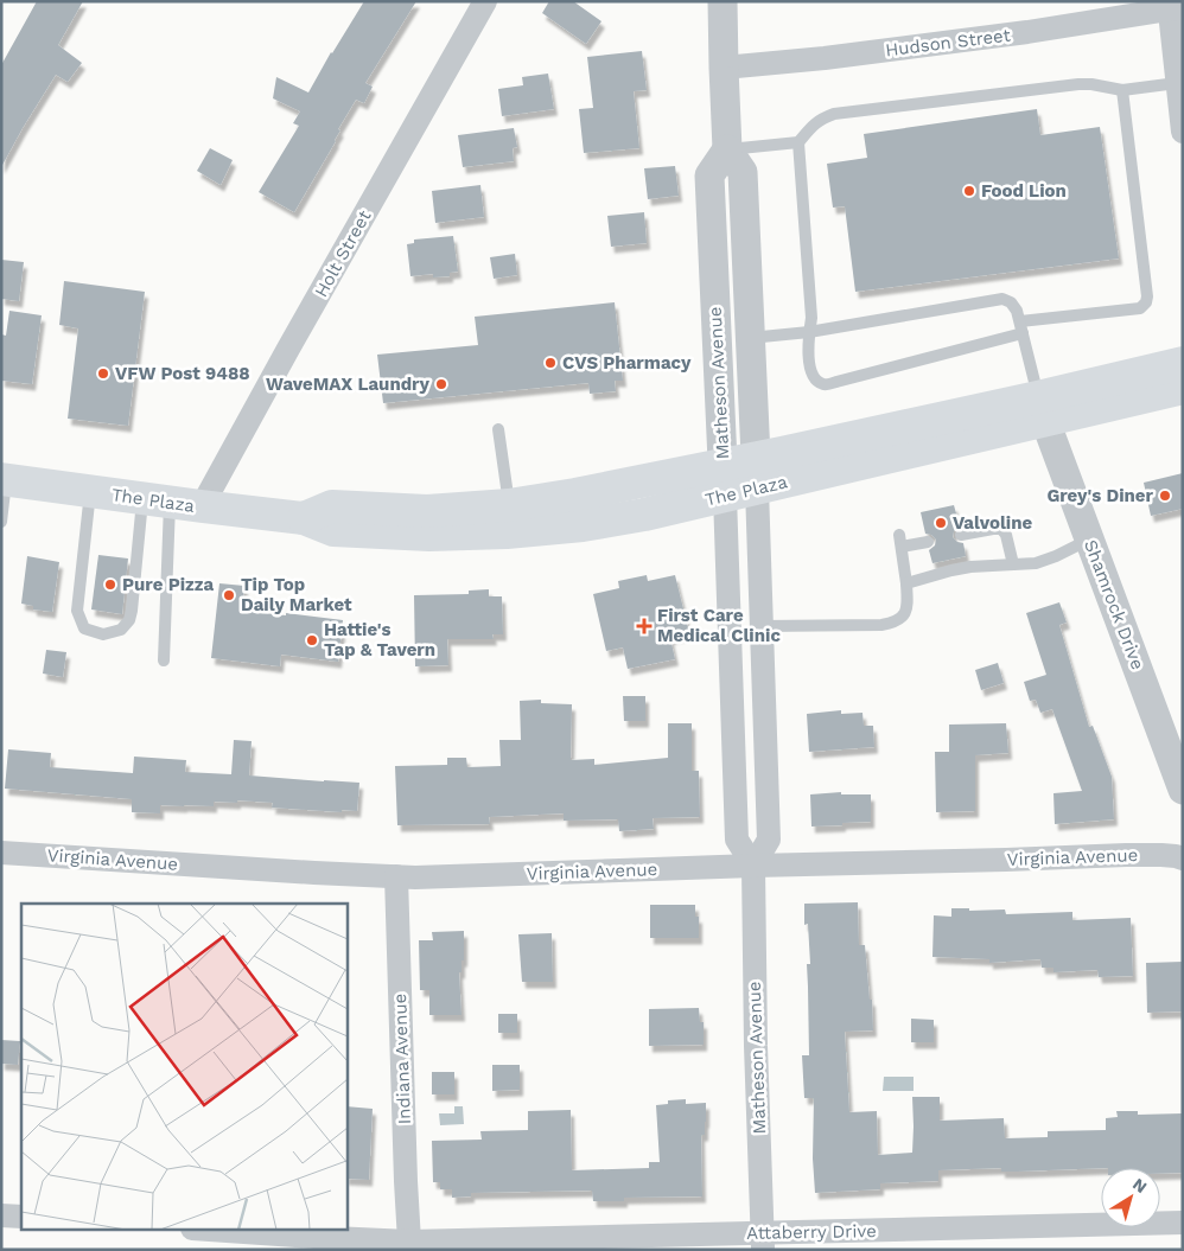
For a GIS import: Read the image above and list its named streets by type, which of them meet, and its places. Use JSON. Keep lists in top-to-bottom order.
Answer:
{
  "streets": {
    "main road": ["The Plaza"],
    "street": [
      "Hudson Street",
      "Holt Street",
      "Matheson Avenue",
      "Shamrock Drive",
      "Virginia Avenue",
      "Indiana Avenue",
      "Attaberry Drive"
    ]
  },
  "crossings": [
    ["Hudson Street", "Matheson Avenue"],
    ["Holt Street", "The Plaza"],
    ["Matheson Avenue", "The Plaza"],
    ["Matheson Avenue", "Virginia Avenue"],
    ["Matheson Avenue", "Attaberry Drive"],
    ["The Plaza", "Shamrock Drive"],
    ["Virginia Avenue", "Indiana Avenue"],
    ["Indiana Avenue", "Attaberry Drive"]
  ],
  "places": {
    "other": [
      "Food Lion",
      "CVS Pharmacy",
      "VFW Post 9488",
      "WaveMAX Laundry",
      "Grey's Diner",
      "Valvoline",
      "Pure Pizza",
      "Tip Top Daily Market",
      "Hattie's Tap & Tavern"
    ],
    "health": ["First Care Medical Clinic"]
  },
  "north": "top right"
}
